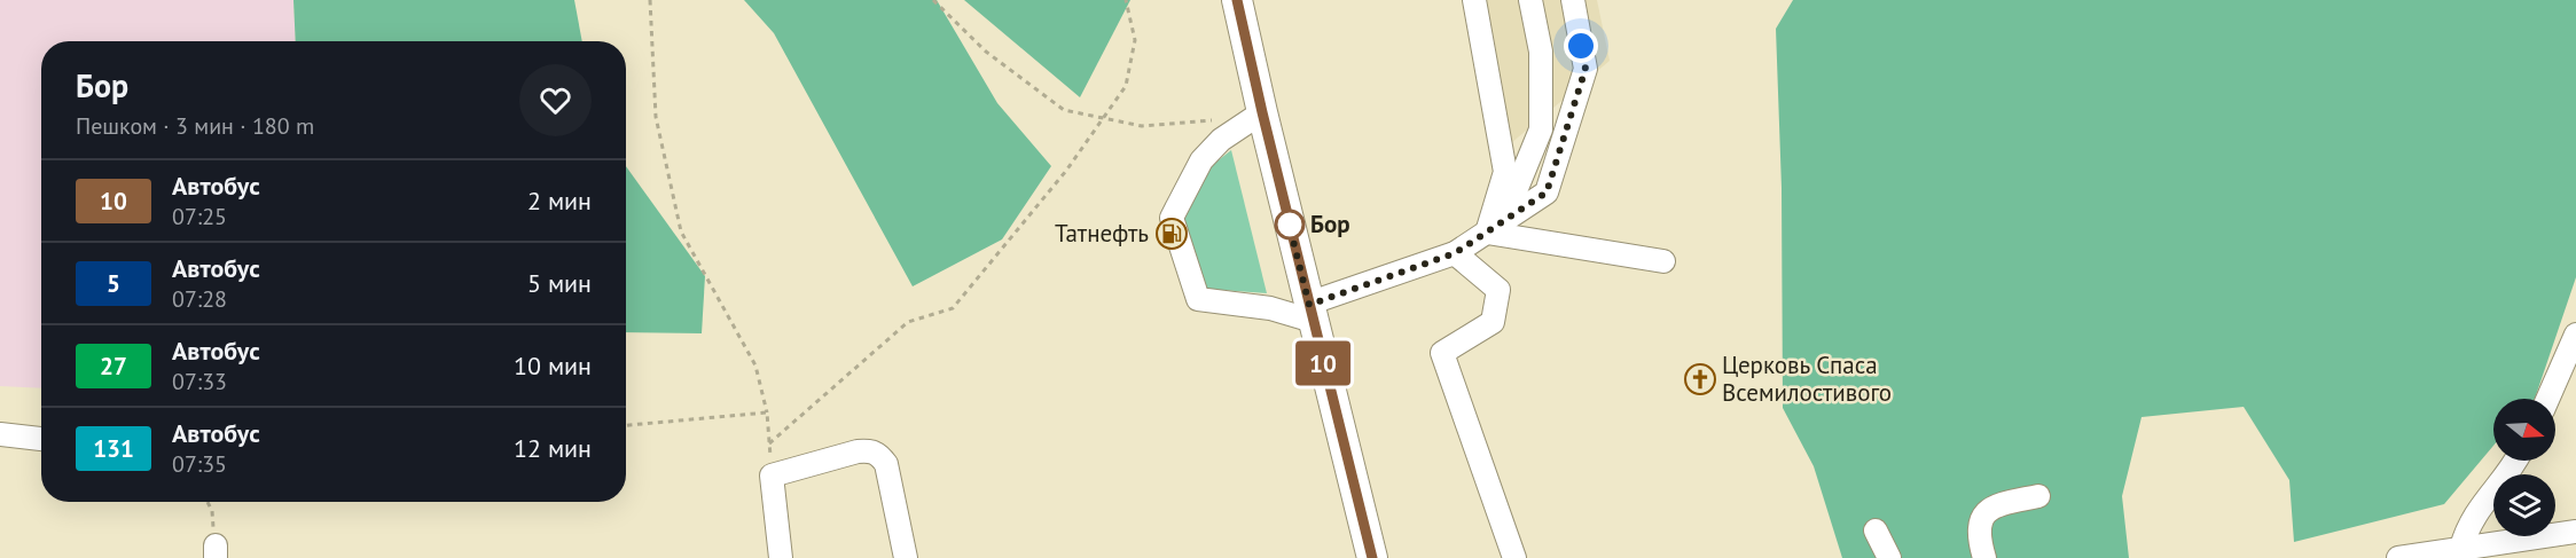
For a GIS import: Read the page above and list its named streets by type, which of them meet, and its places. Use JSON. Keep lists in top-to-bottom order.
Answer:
{
  "places": {
    "other": ["Бор"],
    "fuel station": ["Татнефть"],
    "church": ["Церковь Спаса Всемилостивого"]
  },
  "lines": ["bus line 10"],
  "north": "right",
  "page": {
    "on_map": "10",
    "heading": ["Бор", "Пешком · 3 мин · 180 m"],
    "list": [
      {
        "mark": "10",
        "name": "Автобус",
        "note": "07:25",
        "value": "2 мин"
      },
      {
        "mark": "5",
        "name": "Автобус",
        "note": "07:28",
        "value": "5 мин"
      },
      {
        "mark": "27",
        "name": "Автобус",
        "note": "07:33",
        "value": "10 мин"
      },
      {
        "mark": "131",
        "name": "Автобус",
        "note": "07:35",
        "value": "12 мин"
      }
    ]
  }
}
